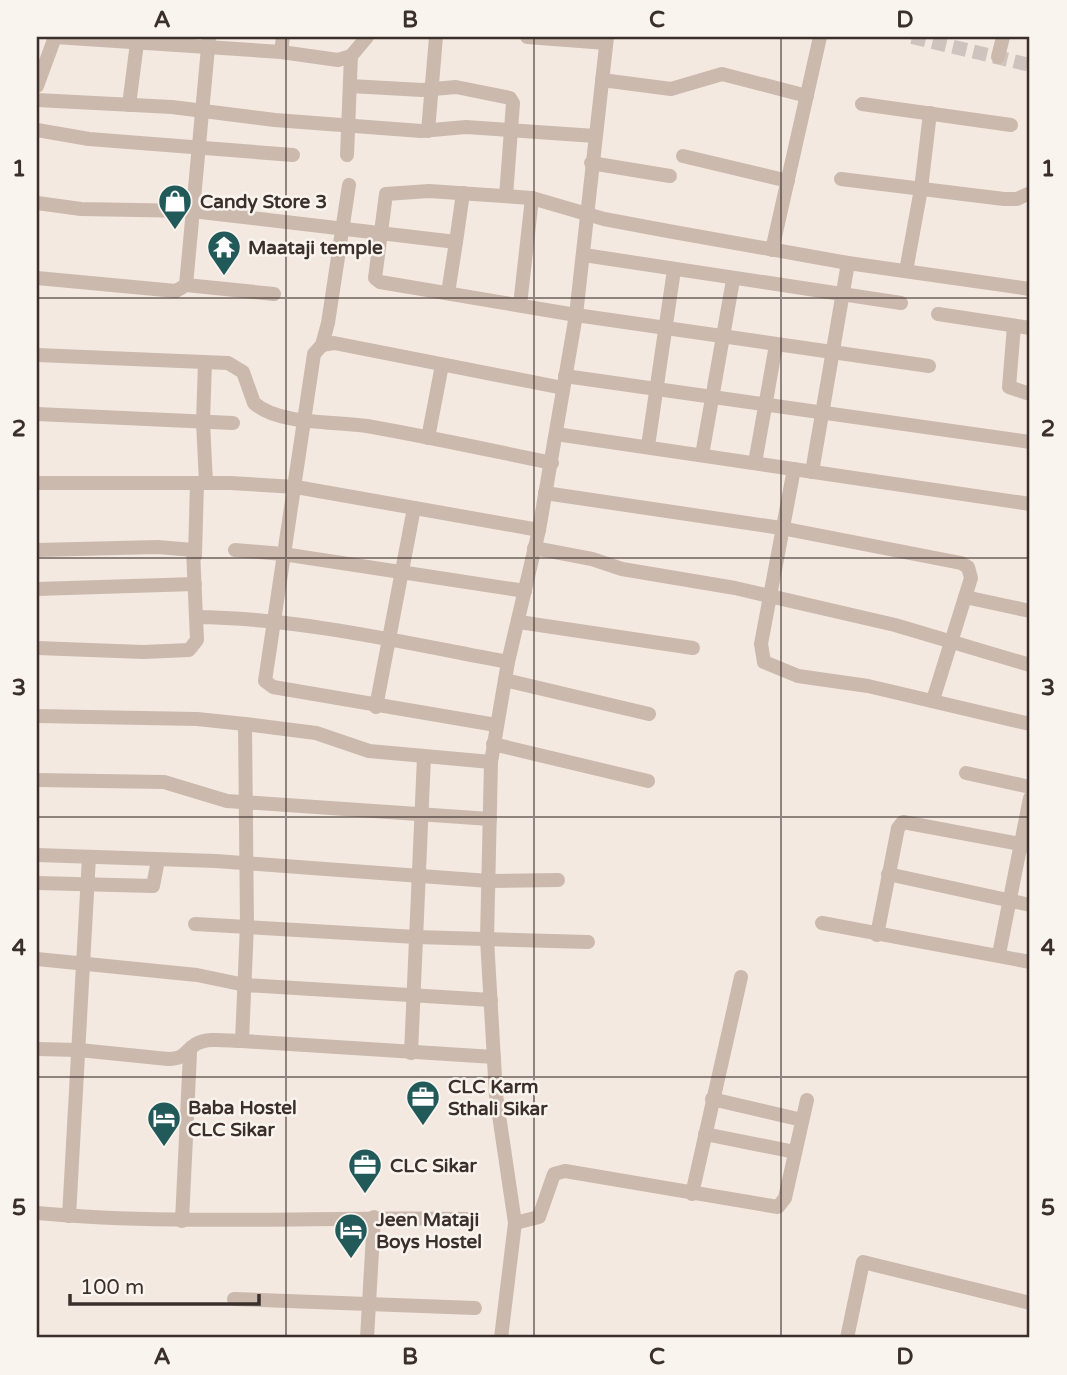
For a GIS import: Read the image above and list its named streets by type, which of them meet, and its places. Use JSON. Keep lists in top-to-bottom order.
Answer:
{
  "places": {
    "shop": ["Candy Store 3"],
    "temple": ["Maataji temple"],
    "office": ["CLC Karm Sthali Sikar", "CLC Sikar"],
    "hotel": ["Baba Hostel CLC Sikar", "Jeen Mataji Boys Hostel"]
  },
  "scale_bar": "100 m",
  "grid": {
    "columns": [
      "A",
      "B",
      "C",
      "D"
    ],
    "rows": [
      "1",
      "2",
      "3",
      "4",
      "5"
    ]
  }
}
